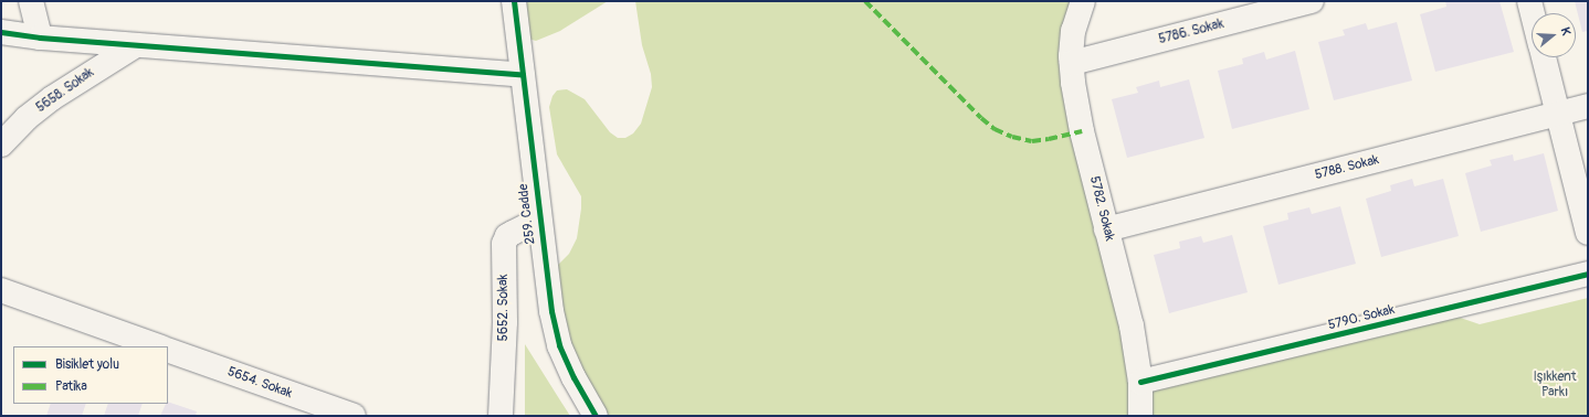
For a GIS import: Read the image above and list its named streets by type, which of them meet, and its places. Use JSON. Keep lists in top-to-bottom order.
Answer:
{
  "streets": {
    "street": [
      "5786. Sokak",
      "5658. Sokak",
      "5788. Sokak",
      "5782. Sokak",
      "259. Cadde",
      "5652. Sokak",
      "5790. Sokak",
      "5654. Sokak"
    ]
  },
  "crossings": [
    ["5786. Sokak", "5782. Sokak"],
    ["5788. Sokak", "5782. Sokak"],
    ["5782. Sokak", "5790. Sokak"],
    ["259. Cadde", "5652. Sokak"]
  ],
  "parks": ["Işıkkent Parkı"],
  "legend": ["Bisiklet yolu", "Patika"],
  "north": "right"
}
